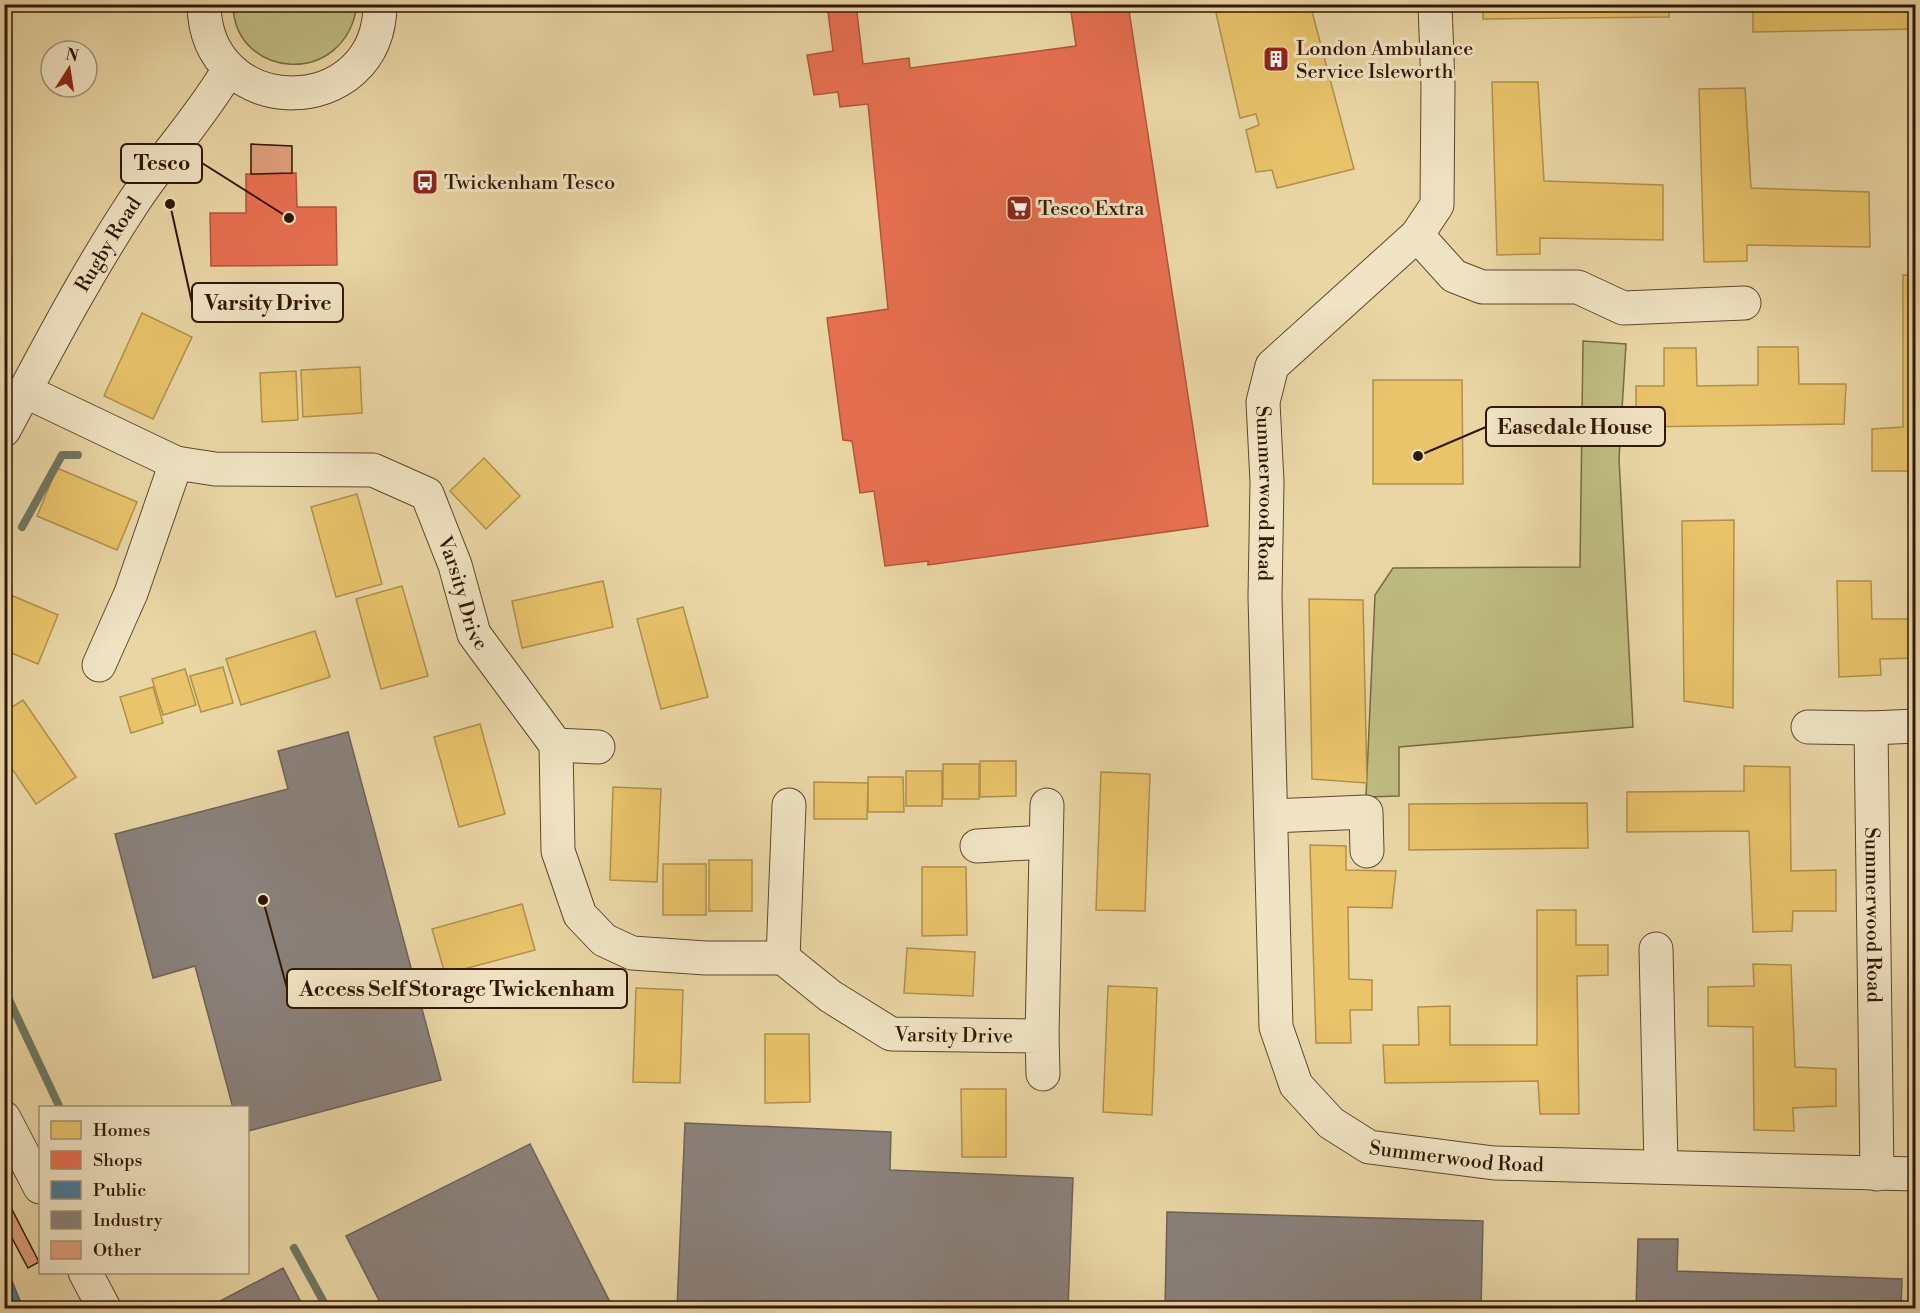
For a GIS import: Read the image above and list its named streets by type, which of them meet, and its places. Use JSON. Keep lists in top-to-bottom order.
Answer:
{
  "streets": {
    "street": ["Rugby Road", "Summerwood Road", "Varsity Drive"]
  },
  "crossings": [
    ["Rugby Road", "Varsity Drive"]
  ],
  "places": {
    "building": ["London Ambulance Service Isleworth"],
    "bus stop": ["Twickenham Tesco"],
    "other": [
      "Varsity Drive",
      "Tesco",
      "Easedale House",
      "Access Self Storage Twickenham"
    ],
    "supermarket": ["Tesco Extra"]
  },
  "legend": [
    "Homes",
    "Shops",
    "Public",
    "Industry",
    "Other"
  ],
  "north": "top"
}
